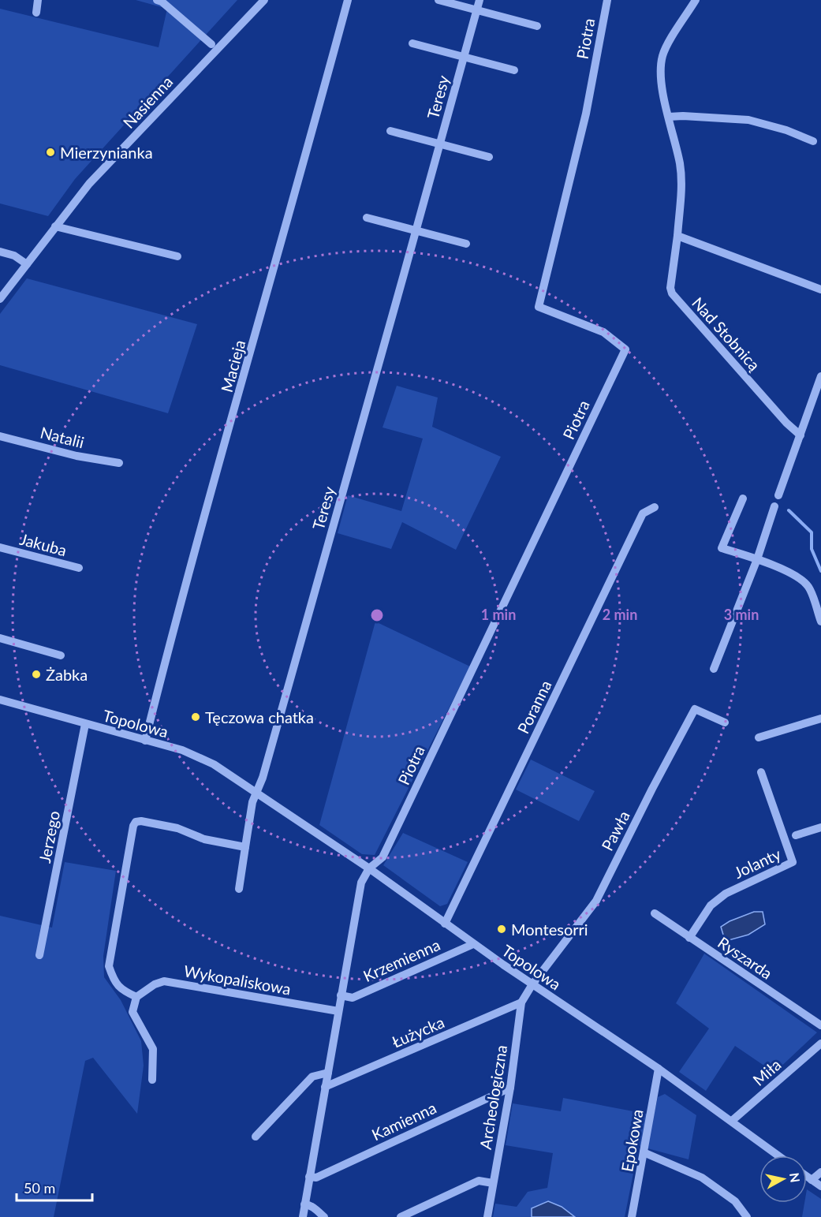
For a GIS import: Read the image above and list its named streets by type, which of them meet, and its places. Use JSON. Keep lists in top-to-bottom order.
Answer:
{
  "streets": {
    "street": [
      "Piotra",
      "Teresy",
      "Nasienna",
      "Nad Stobnicą",
      "Macieja",
      "Natalii",
      "Jakuba",
      "Poranna",
      "Topolowa",
      "Pawła",
      "Jerzego",
      "Jolanty",
      "Ryszarda",
      "Krzemienna",
      "Wykopaliskowa",
      "Łużycka",
      "Miła",
      "Archeologiczna",
      "Kamienna",
      "Epokowa"
    ]
  },
  "crossings": [
    ["Piotra", "Topolowa"],
    ["Teresy", "Topolowa"],
    ["Macieja", "Topolowa"],
    ["Poranna", "Topolowa"],
    ["Topolowa", "Pawła"],
    ["Topolowa", "Jerzego"],
    ["Topolowa", "Krzemienna"],
    ["Topolowa", "Miła"],
    ["Topolowa", "Archeologiczna"],
    ["Topolowa", "Epokowa"],
    ["Pawła", "Archeologiczna"],
    ["Jolanty", "Ryszarda"],
    ["Łużycka", "Archeologiczna"],
    ["Archeologiczna", "Kamienna"]
  ],
  "places": [
    "Mierzynianka",
    "Żabka",
    "Tęczowa chatka",
    "Montesorri"
  ],
  "scale_bar": "50 m",
  "north": "right",
  "rings": ["1 min", "2 min", "3 min"]
}
